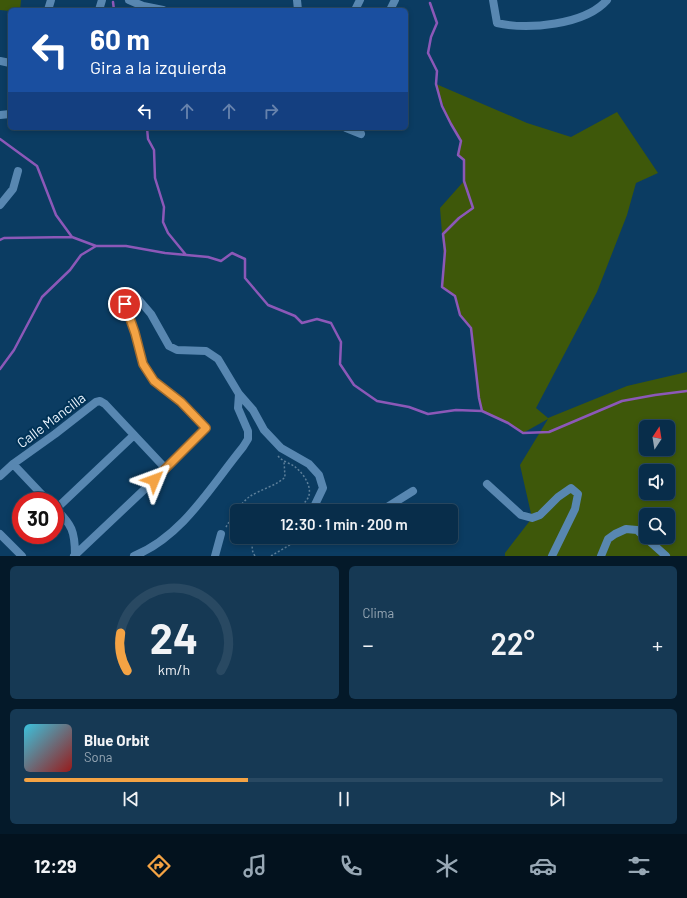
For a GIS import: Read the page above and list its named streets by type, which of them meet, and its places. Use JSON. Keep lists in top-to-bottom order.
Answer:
{
  "streets": {
    "street": ["Calle Mancilla"]
  },
  "north": "top",
  "page": {
    "turn": ["60 m", "Gira a la izquierda"],
    "limit": "30",
    "trip": "12:30 · 1 min · 200 m",
    "tile": "Clima",
    "heat": ["−", "22°", "+"],
    "song": ["Blue Orbit", "Sona"],
    "tabs": "12:29",
    "gauge": ["24", "km/h"]
  }
}
